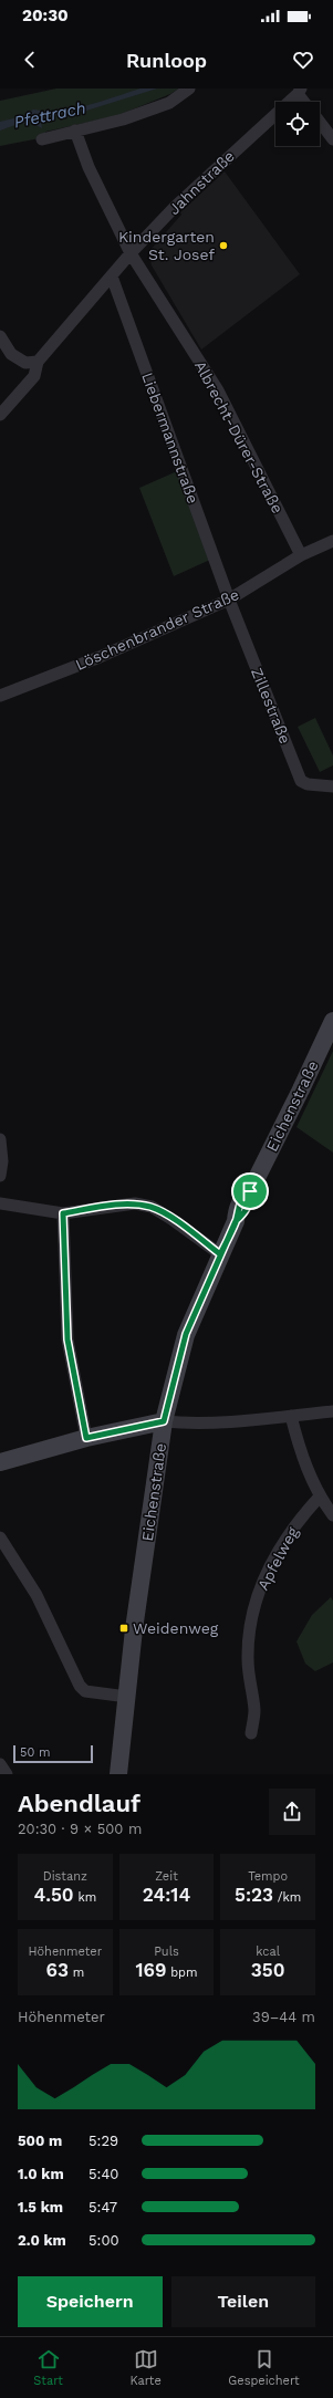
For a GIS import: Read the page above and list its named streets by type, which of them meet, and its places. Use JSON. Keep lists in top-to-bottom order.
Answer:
{
  "streets": {
    "street": [
      "Jahnstraße",
      "Albrecht-Dürer-Straße",
      "Liebermannstraße",
      "Löschenbrander Straße",
      "Zillestraße",
      "Eichenstraße",
      "Apfelweg"
    ]
  },
  "crossings": [
    ["Jahnstraße", "Albrecht-Dürer-Straße"],
    ["Jahnstraße", "Liebermannstraße"],
    ["Albrecht-Dürer-Straße", "Löschenbrander Straße"],
    ["Liebermannstraße", "Löschenbrander Straße"],
    ["Liebermannstraße", "Zillestraße"],
    ["Löschenbrander Straße", "Zillestraße"]
  ],
  "water": ["Pfettrach"],
  "places": {
    "other": ["Kindergarten St. Josef"],
    "transit": ["Weidenweg"]
  },
  "scale_bar": "50 m",
  "page": {
    "status": "20:30",
    "header": "Runloop",
    "scale": "50 m",
    "heading": ["Abendlauf", "20:30 · 9 × 500 m"],
    "stats": [
      ["Distanz", "4.50 km"],
      ["Zeit", "24:14"],
      ["Tempo", "5:23 /km"],
      ["Höhenmeter", "63 m"],
      ["Puls", "169 bpm"],
      ["kcal", "350"]
    ],
    "chart": ["Höhenmeter", "39–44 m"],
    "list": [
      {
        "name": "500 m",
        "note": "5:29"
      },
      {
        "name": "1.0 km",
        "note": "5:40"
      },
      {
        "name": "1.5 km",
        "note": "5:47"
      },
      {
        "name": "2.0 km",
        "note": "5:00"
      }
    ],
    "buttons": ["Speichern", "Teilen"],
    "tabs": ["Start", "Karte", "Gespeichert"]
  }
}
